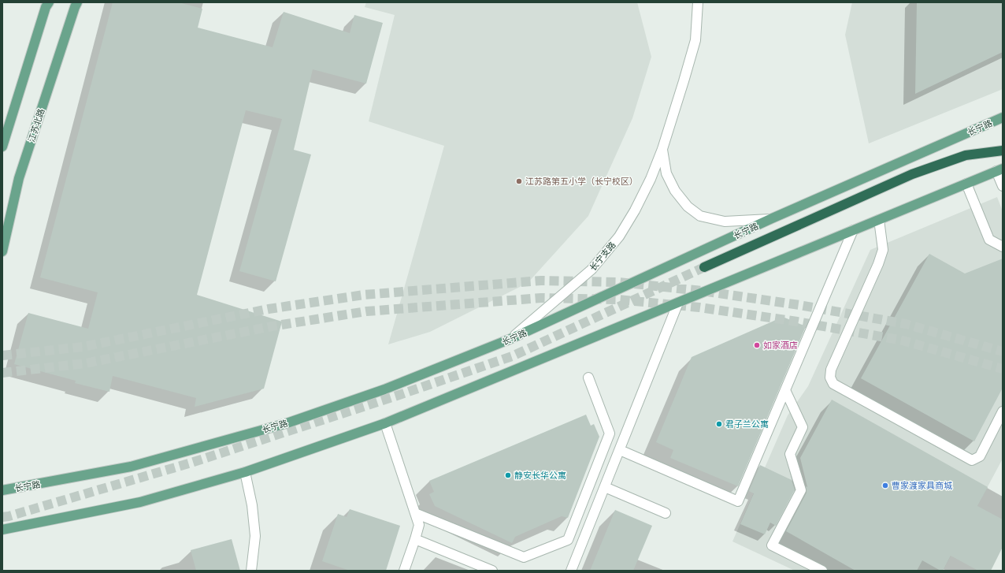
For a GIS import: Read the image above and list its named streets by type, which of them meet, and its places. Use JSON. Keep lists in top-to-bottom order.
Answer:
{
  "streets": {
    "main road": ["江苏北路", "长宁路"],
    "street": ["长宁支路"]
  },
  "crossings": [
    ["长宁路", "长宁支路"]
  ],
  "places": [
    "江苏路第五小学（长宁校区）",
    "如家酒店",
    "君子兰公寓",
    "静安长华公寓",
    "曹家渡家具商城"
  ]
}
